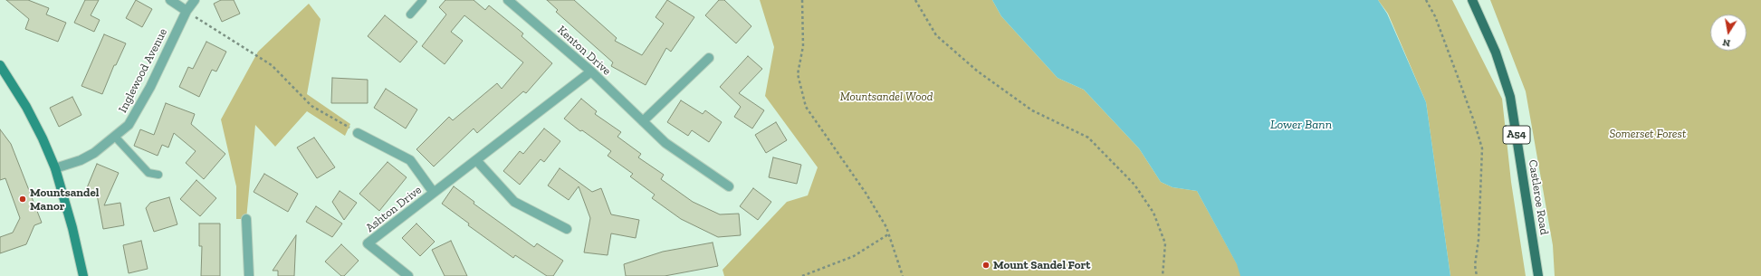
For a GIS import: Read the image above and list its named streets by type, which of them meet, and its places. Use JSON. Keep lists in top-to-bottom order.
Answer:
{
  "streets": {
    "main road": ["A54", "Castleroe Road"],
    "street": ["Kenton Drive", "Inglewood Avenue", "Ashton Drive"]
  },
  "crossings": [
    ["Kenton Drive", "Ashton Drive"]
  ],
  "water": ["Lower Bann"],
  "parks": ["Mountsandel Wood", "Somerset Forest"],
  "places": ["Mountsandel Manor", "Mount Sandel Fort"],
  "north": "bottom"
}
